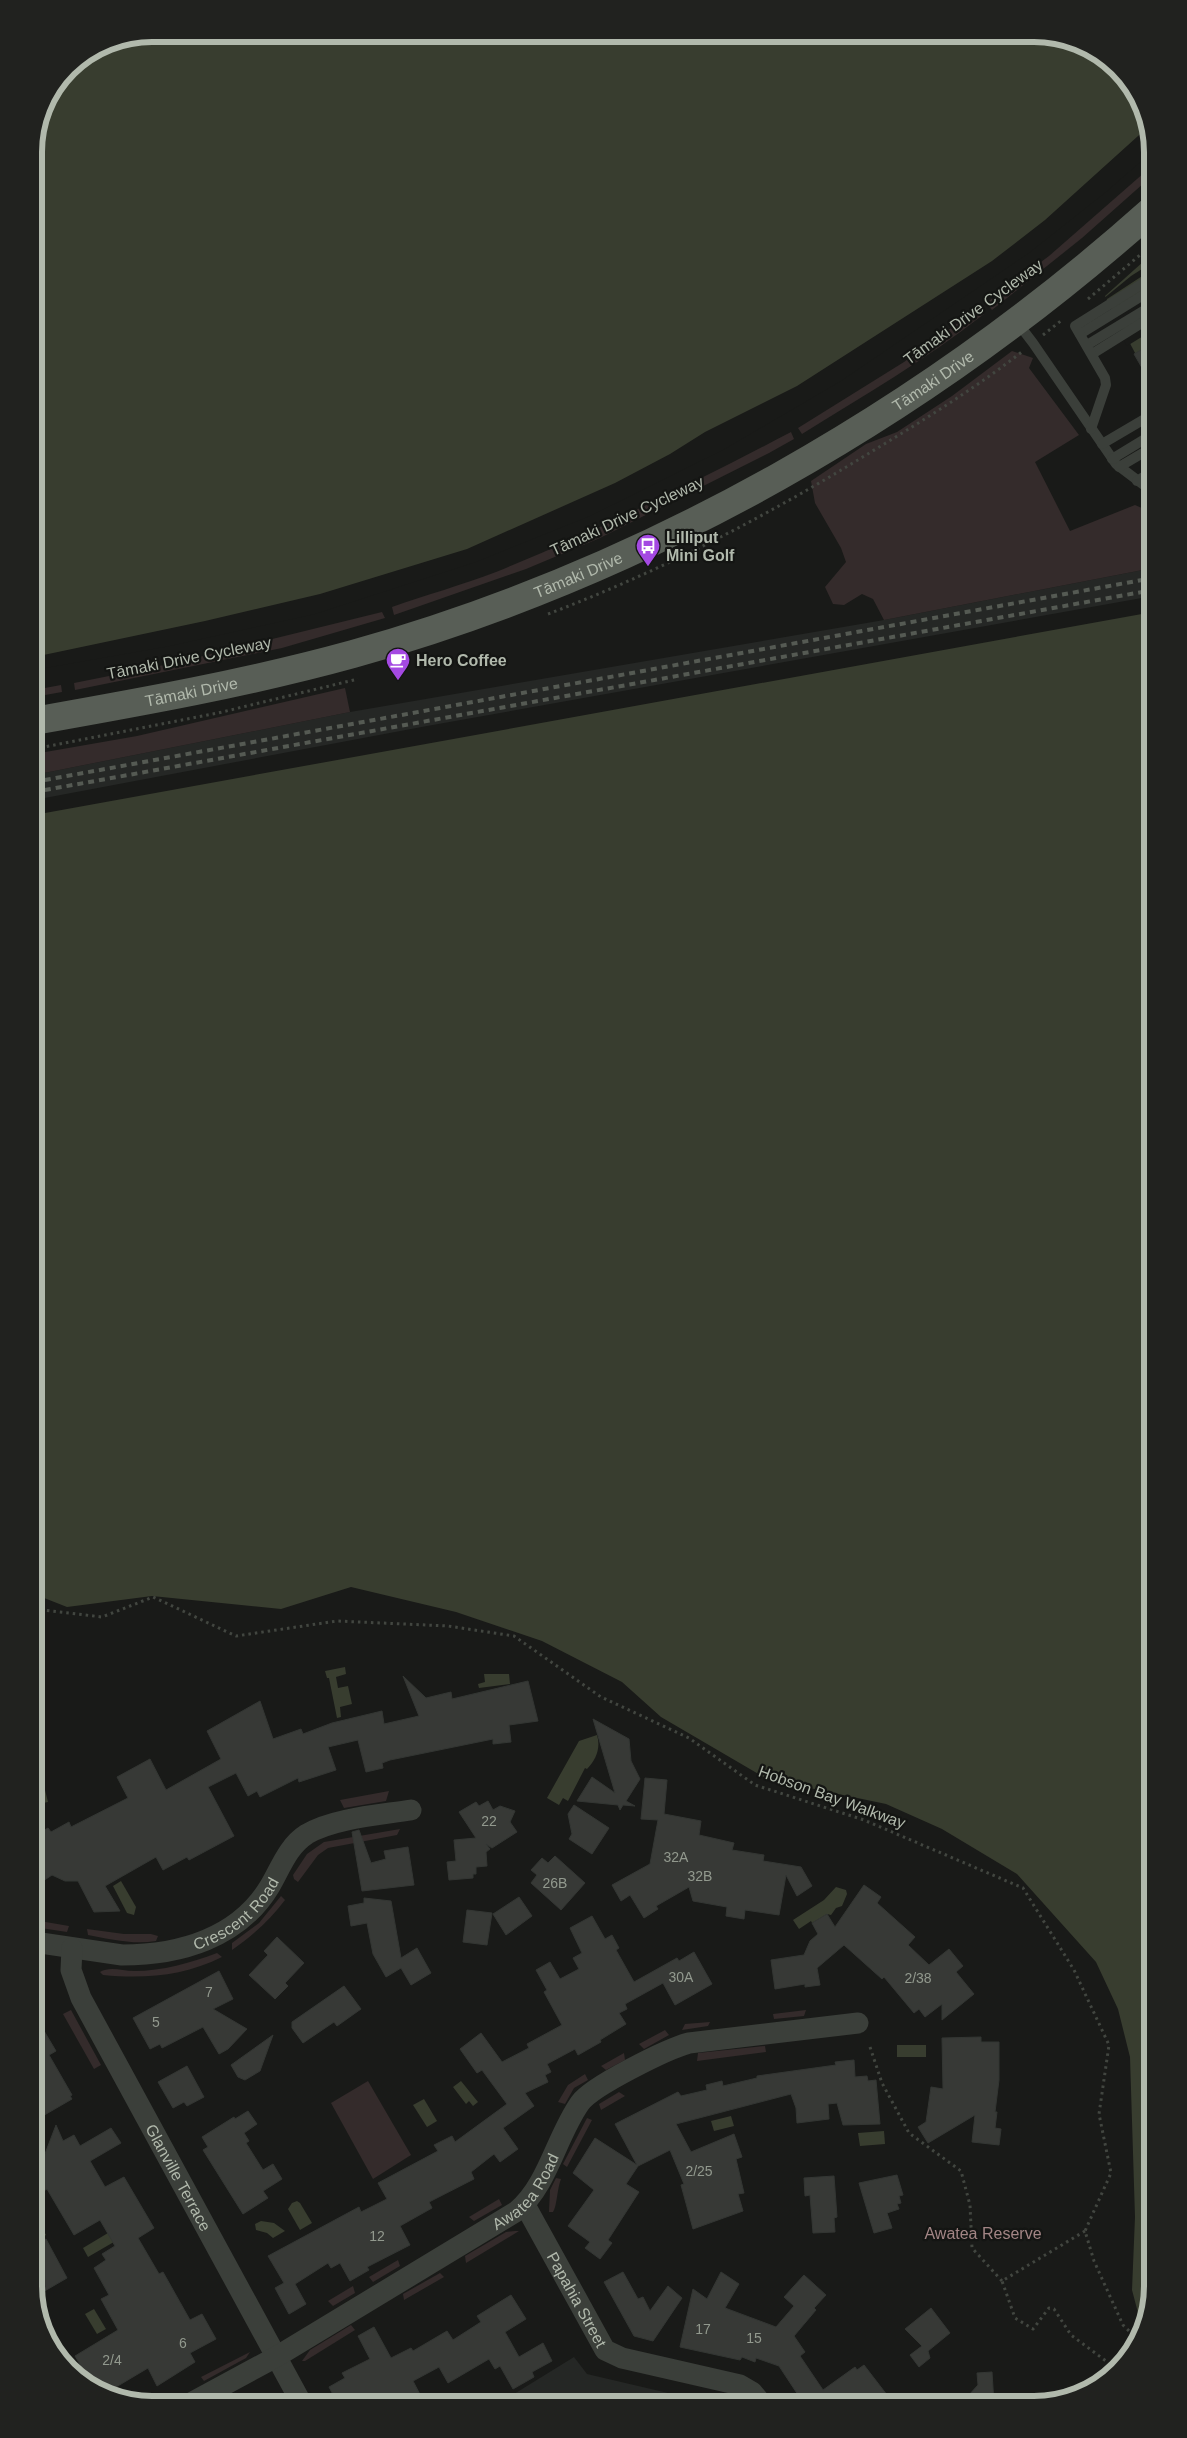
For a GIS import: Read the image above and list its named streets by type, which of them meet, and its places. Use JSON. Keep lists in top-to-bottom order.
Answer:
{
  "streets": {
    "main road": ["Tāmaki Drive"],
    "street": [
      "Crescent Road",
      "Glanville Terrace",
      "Awatea Road",
      "Papahia Street"
    ],
    "path": ["Hobson Bay Walkway"]
  },
  "crossings": [
    ["Crescent Road", "Glanville Terrace"],
    ["Glanville Terrace", "Awatea Road"],
    ["Awatea Road", "Papahia Street"]
  ],
  "parks": ["Awatea Reserve"],
  "places": {
    "bus stop": ["Lilliput Mini Golf"],
    "cafe": ["Hero Coffee"]
  },
  "house_numbers": [
    "22",
    "32A",
    "32B",
    "26B",
    "30A",
    "2/38",
    "7",
    "5",
    "2/25",
    "12",
    "17",
    "15",
    "6",
    "2/4"
  ]
}
